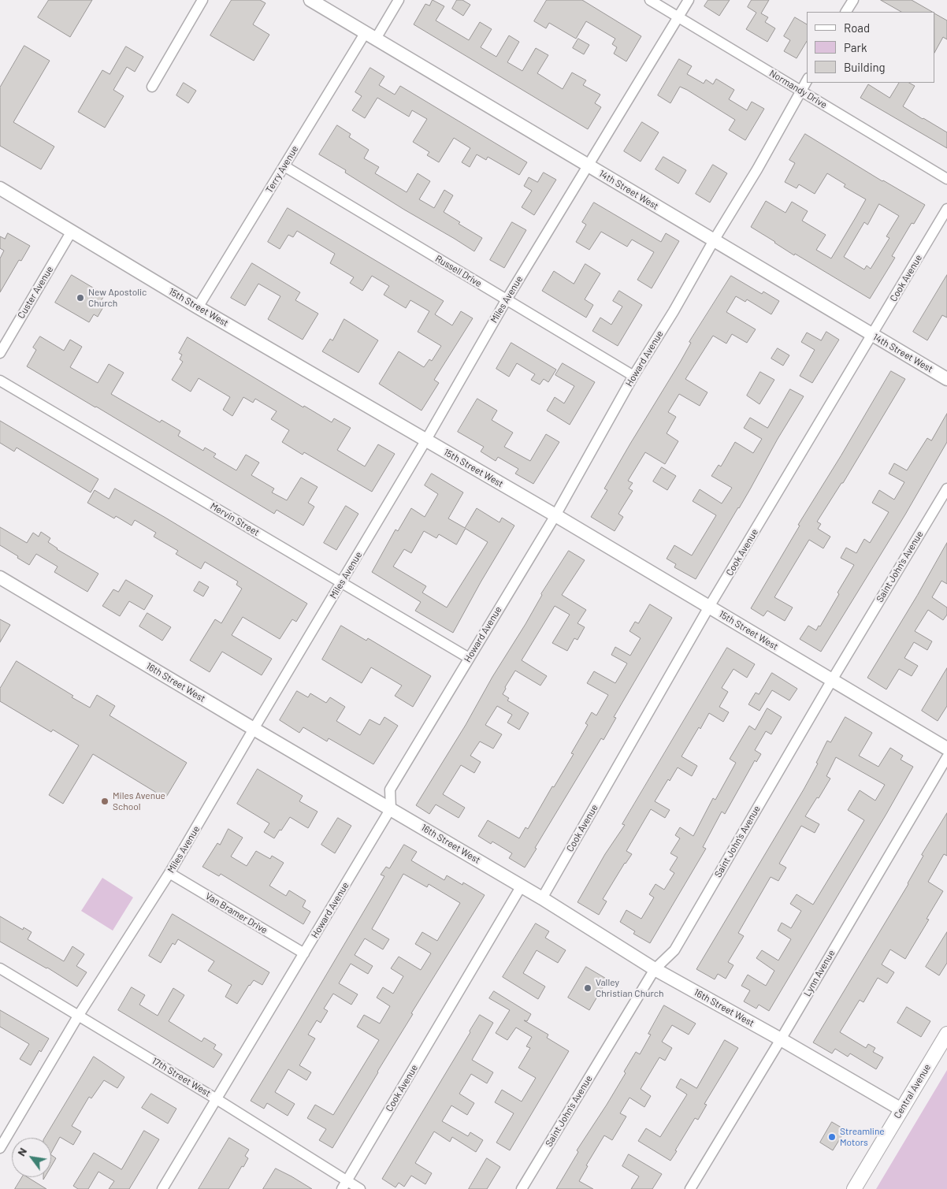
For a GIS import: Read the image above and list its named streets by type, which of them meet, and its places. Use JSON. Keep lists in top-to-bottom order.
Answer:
{
  "streets": {
    "main road": ["Central Avenue"],
    "street": [
      "Normandy Drive",
      "Terry Avenue",
      "14th Street West",
      "Russell Drive",
      "Cook Avenue",
      "Custer Avenue",
      "Miles Avenue",
      "15th Street West",
      "Howard Avenue",
      "Mervin Street",
      "Saint John's Avenue",
      "16th Street West",
      "Van Bramer Drive",
      "Lynn Avenue",
      "17th Street West"
    ]
  },
  "crossings": [
    ["Normandy Drive", "Miles Avenue"],
    ["Normandy Drive", "Howard Avenue"],
    ["Terry Avenue", "14th Street West"],
    ["Terry Avenue", "Russell Drive"],
    ["Terry Avenue", "15th Street West"],
    ["14th Street West", "Cook Avenue"],
    ["14th Street West", "Miles Avenue"],
    ["14th Street West", "Howard Avenue"],
    ["Russell Drive", "Miles Avenue"],
    ["Russell Drive", "Howard Avenue"],
    ["Cook Avenue", "15th Street West"],
    ["Cook Avenue", "16th Street West"],
    ["Cook Avenue", "17th Street West"],
    ["Custer Avenue", "15th Street West"],
    ["Miles Avenue", "15th Street West"],
    ["Miles Avenue", "Mervin Street"],
    ["Miles Avenue", "16th Street West"],
    ["Miles Avenue", "Van Bramer Drive"],
    ["Miles Avenue", "17th Street West"],
    ["15th Street West", "Howard Avenue"],
    ["15th Street West", "Saint John's Avenue"],
    ["Howard Avenue", "Mervin Street"],
    ["Howard Avenue", "16th Street West"],
    ["Howard Avenue", "Van Bramer Drive"],
    ["Howard Avenue", "17th Street West"],
    ["Saint John's Avenue", "16th Street West"],
    ["16th Street West", "Lynn Avenue"],
    ["16th Street West", "Central Avenue"]
  ],
  "places": [
    "New Apostolic Church",
    "Miles Avenue School",
    "Valley Christian Church",
    "Streamline Motors"
  ],
  "legend": ["Road", "Park", "Building"],
  "north": "top left"
}
